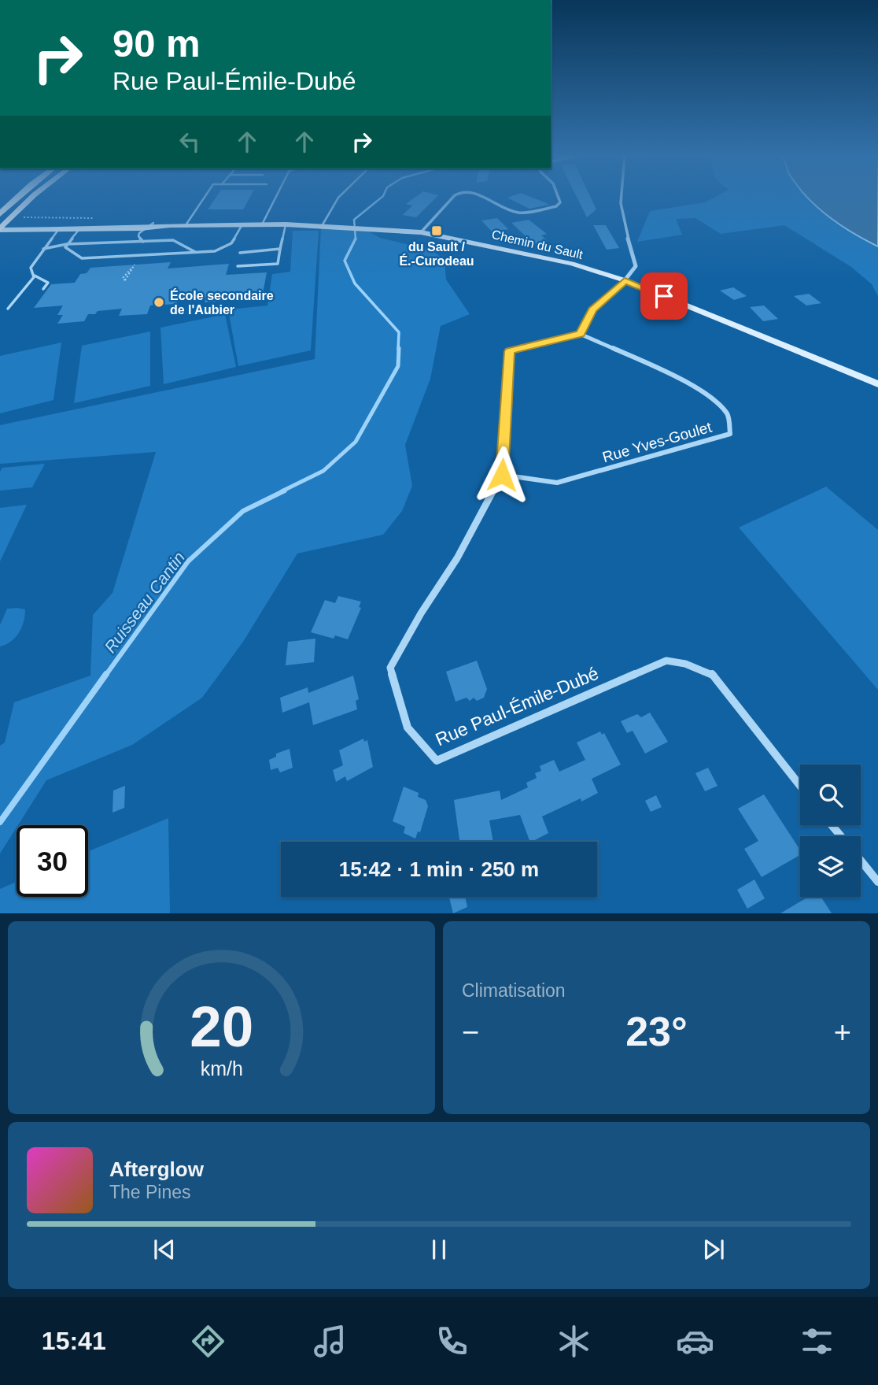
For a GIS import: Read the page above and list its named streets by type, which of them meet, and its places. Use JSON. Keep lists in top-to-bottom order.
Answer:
{
  "streets": {
    "street": ["Chemin du Sault", "Rue Yves-Goulet", "Rue Paul-Émile-Dubé"]
  },
  "crossings": [
    ["Rue Yves-Goulet", "Rue Paul-Émile-Dubé"]
  ],
  "water": ["Ruisseau Cantin"],
  "places": {
    "transit": ["du Sault / É.-Curodeau"],
    "other": ["École secondaire de l'Aubier"]
  },
  "page": {
    "turn": ["90 m", "Rue Paul-Émile-Dubé"],
    "limit": "30",
    "trip": "15:42 · 1 min · 250 m",
    "tile": "Climatisation",
    "heat": ["−", "23°", "+"],
    "song": ["Afterglow", "The Pines"],
    "tabs": "15:41",
    "gauge": ["20", "km/h"]
  }
}
